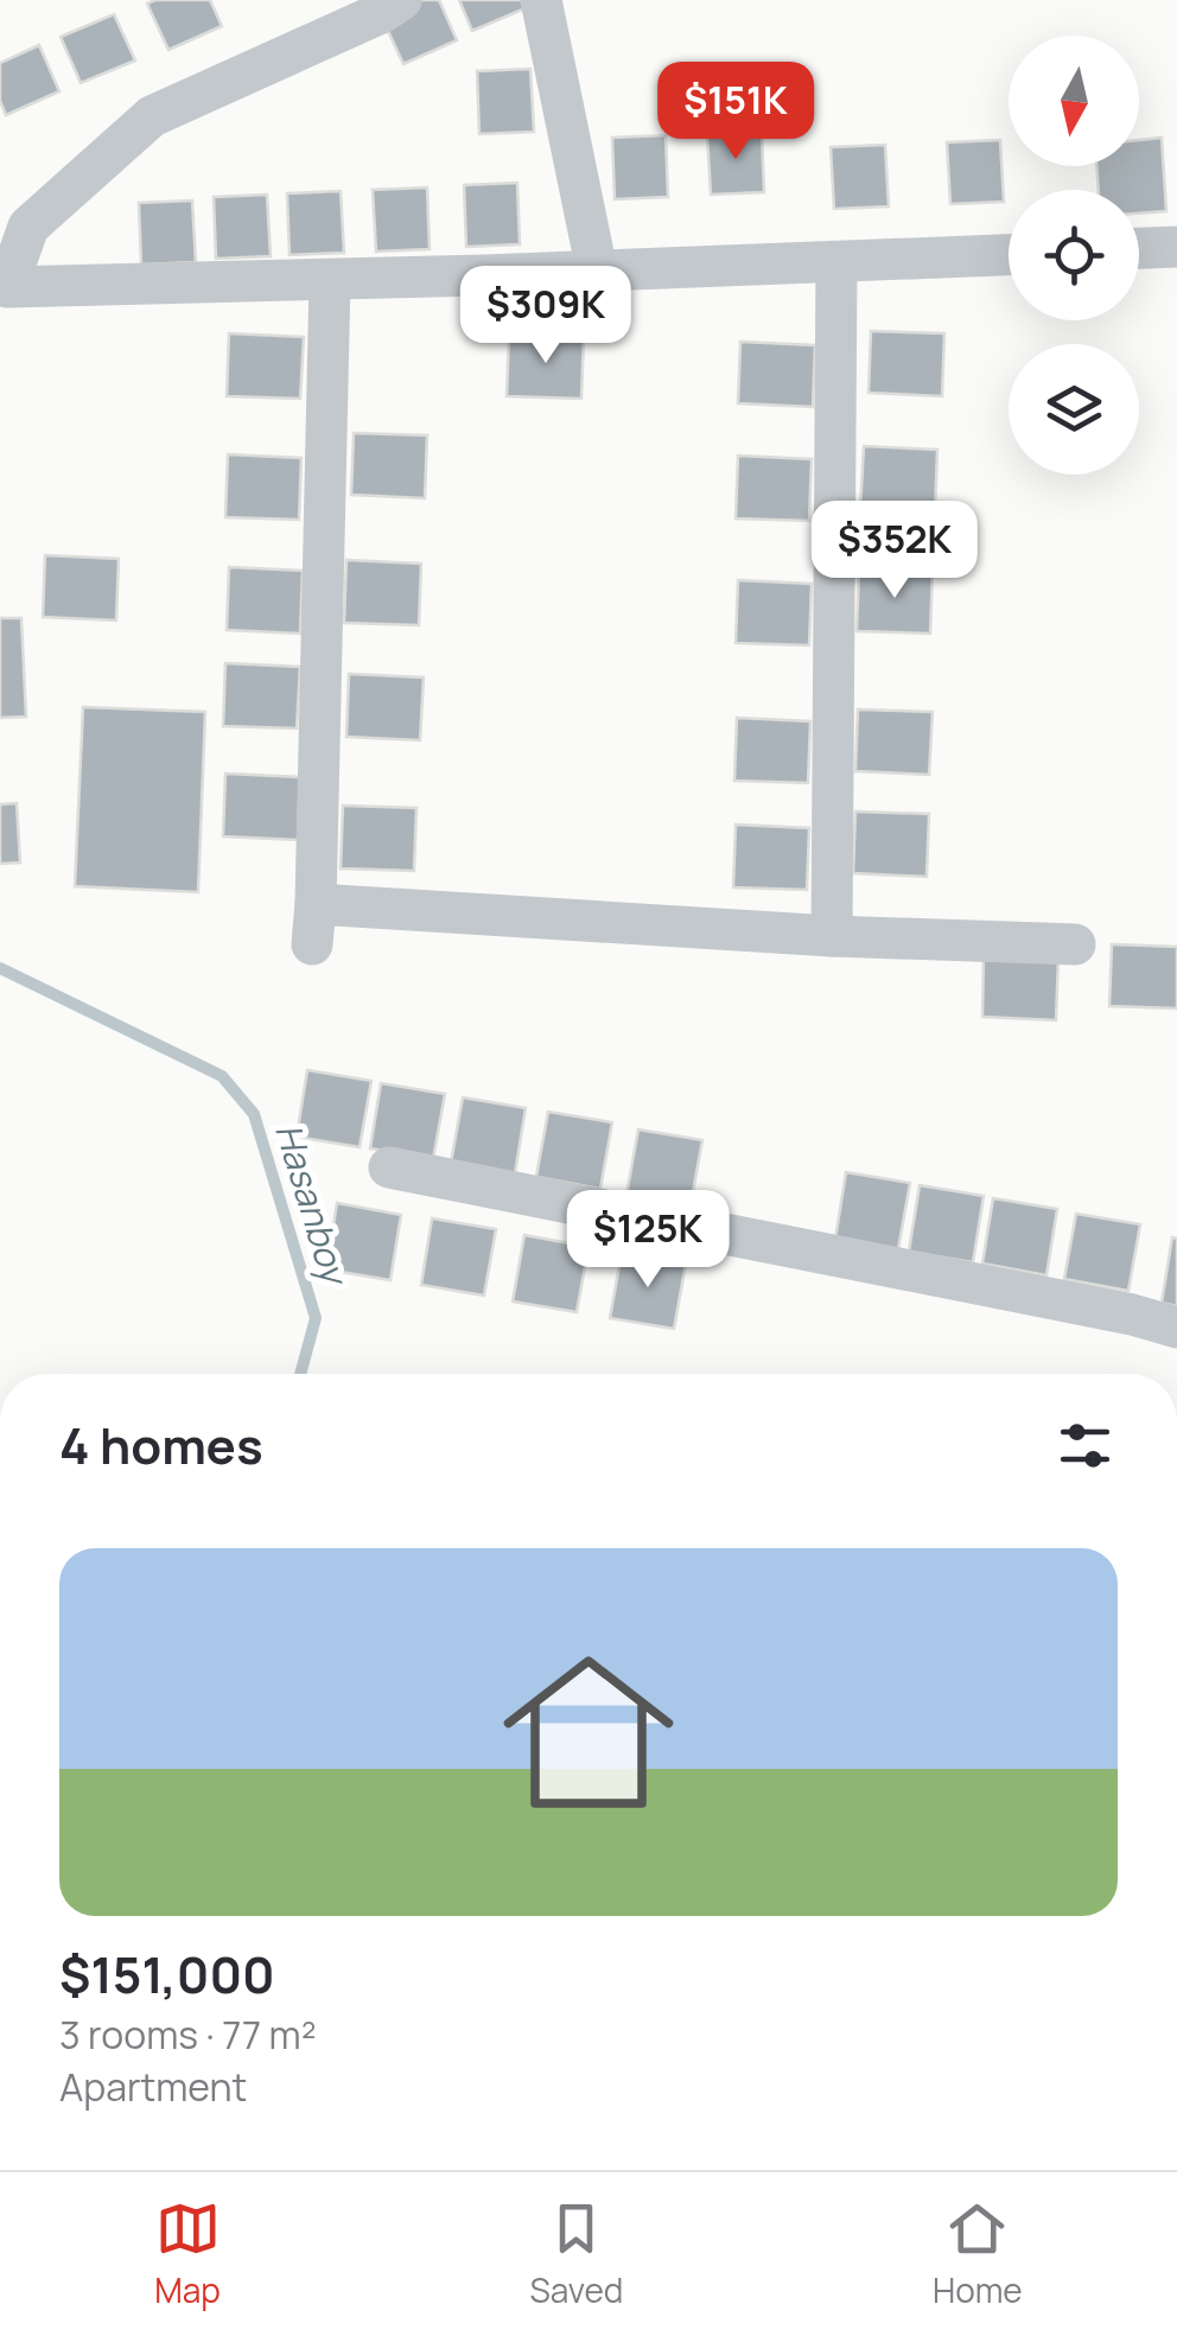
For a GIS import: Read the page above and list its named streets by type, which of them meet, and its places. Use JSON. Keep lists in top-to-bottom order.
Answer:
{
  "water": ["Hasanboy"],
  "north": "bottom",
  "page": {
    "price": [
      "$151K",
      "$309K",
      "$352K",
      "$125K"
    ],
    "heading": "4 homes",
    "list": [
      {
        "name": "$151,000",
        "note": "3 rooms · 77 m² · Apartment"
      }
    ],
    "tabs": ["Map", "Saved", "Home"]
  }
}
